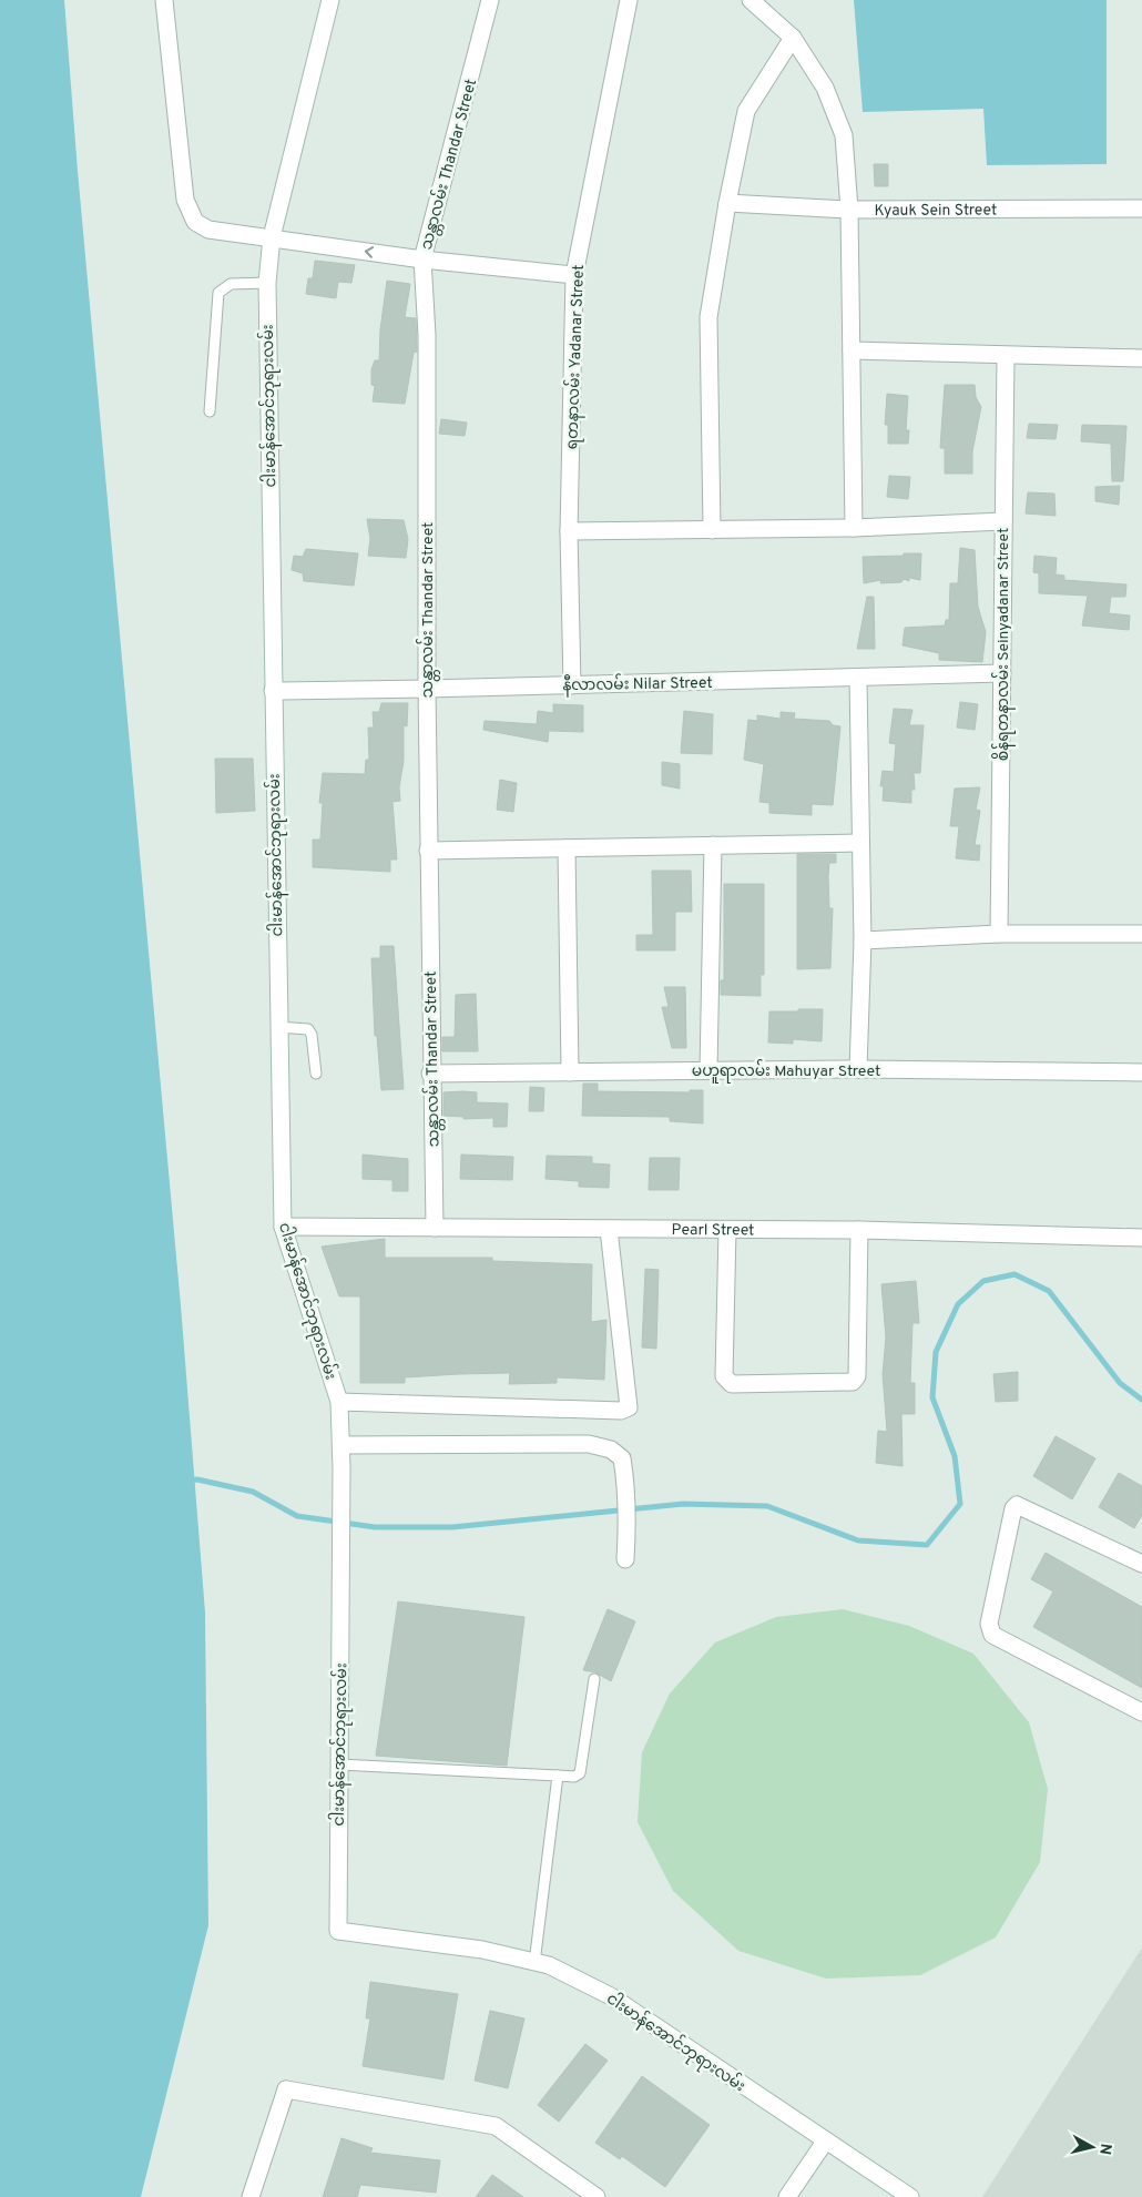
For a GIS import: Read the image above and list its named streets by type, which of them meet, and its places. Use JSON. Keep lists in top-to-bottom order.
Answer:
{
  "streets": {
    "street": [
      "သန္တာလမ်း Thandar Street",
      "Kyauk Sein Street",
      "ရတနာလမ်း Yadanar Street",
      "ငါးမာန်အောင်ဘုရားလမ်း",
      "စိန်ရတနာလမ်း Seinyadanar Street",
      "နီလာလမ်း Nilar Street",
      "မဟူရာလမ်း Mahuyar Street",
      "Pearl Street"
    ]
  },
  "crossings": [
    ["သန္တာလမ်း Thandar Street", "နီလာလမ်း Nilar Street"],
    ["သန္တာလမ်း Thandar Street", "မဟူရာလမ်း Mahuyar Street"],
    ["သန္တာလမ်း Thandar Street", "Pearl Street"],
    ["ရတနာလမ်း Yadanar Street", "နီလာလမ်း Nilar Street"],
    ["ငါးမာန်အောင်ဘုရားလမ်း", "နီလာလမ်း Nilar Street"],
    ["ငါးမာန်အောင်ဘုရားလမ်း", "Pearl Street"],
    ["စိန်ရတနာလမ်း Seinyadanar Street", "နီလာလမ်း Nilar Street"]
  ],
  "north": "right"
}
